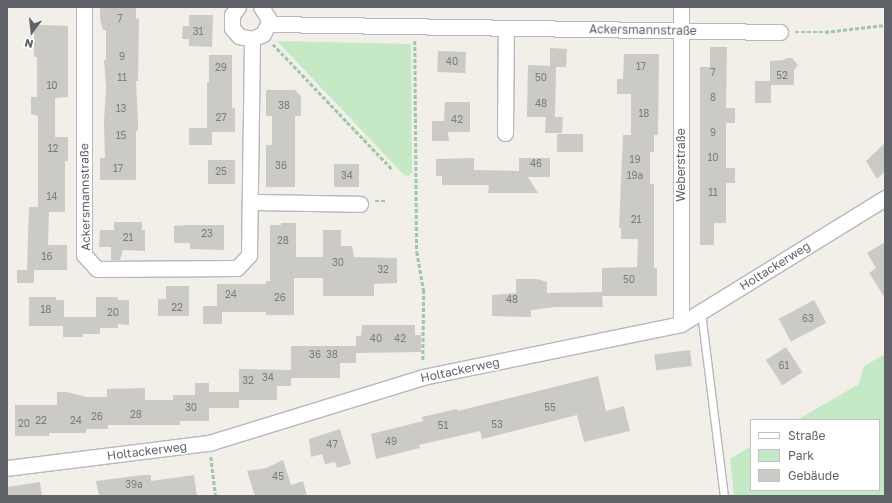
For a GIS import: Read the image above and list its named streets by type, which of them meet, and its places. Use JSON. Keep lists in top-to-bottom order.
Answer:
{
  "streets": {
    "street": ["Ackersmannstraße", "Weberstraße", "Holtackerweg"]
  },
  "crossings": [
    ["Ackersmannstraße", "Weberstraße"],
    ["Weberstraße", "Holtackerweg"]
  ],
  "house_numbers": [
    "7",
    "31",
    "9",
    "40",
    "17",
    "29",
    "7",
    "52",
    "11",
    "50",
    "10",
    "8",
    "48",
    "38",
    "13",
    "18",
    "27",
    "42",
    "9",
    "15",
    "12",
    "10",
    "19",
    "46",
    "36",
    "17",
    "25",
    "34",
    "19a",
    "11",
    "14",
    "21",
    "23",
    "21",
    "28",
    "16",
    "30",
    "32",
    "50",
    "24",
    "26",
    "48",
    "22",
    "18",
    "20",
    "63",
    "40",
    "42",
    "36",
    "38",
    "61",
    "34",
    "32",
    "30",
    "55",
    "28",
    "26",
    "22",
    "24",
    "20",
    "53",
    "51",
    "49",
    "47",
    "45",
    "39a"
  ],
  "legend": ["Straße", "Park", "Gebäude"],
  "north": "bottom"
}
